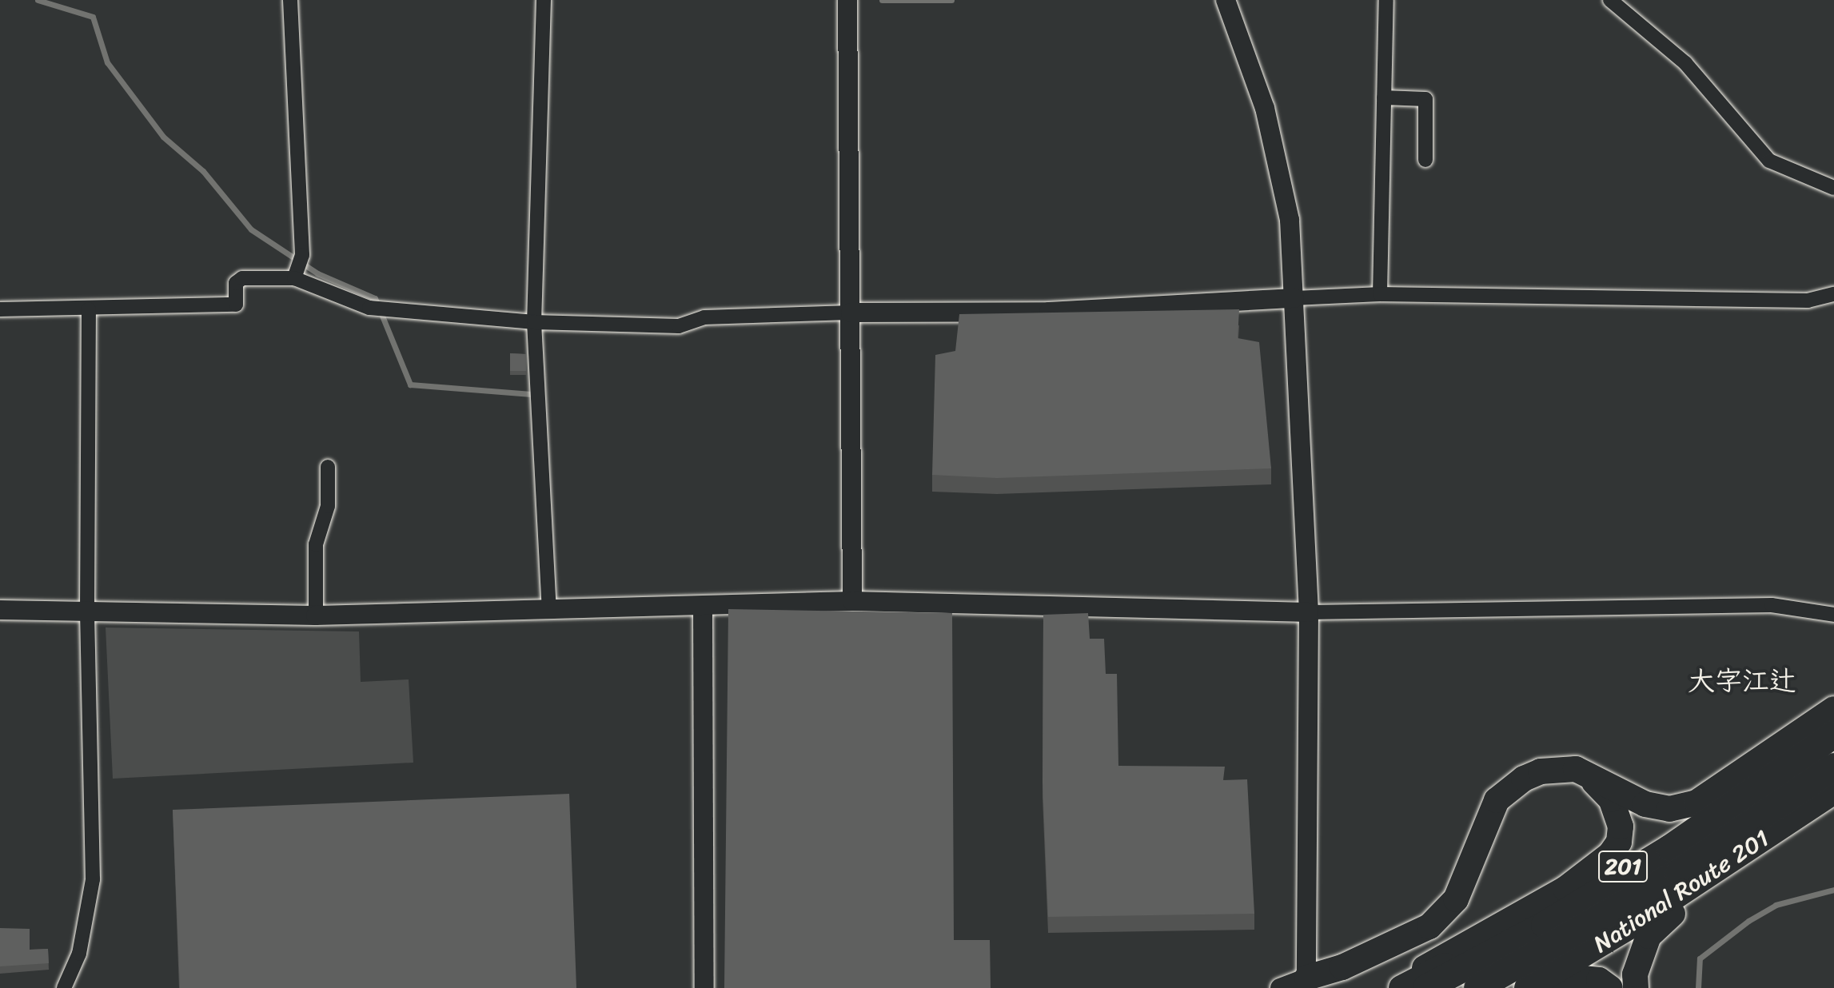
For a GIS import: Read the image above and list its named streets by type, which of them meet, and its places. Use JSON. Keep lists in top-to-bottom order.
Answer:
{
  "streets": {
    "highway": ["201", "National Route 201"]
  },
  "districts": ["大字江辻"]
}
